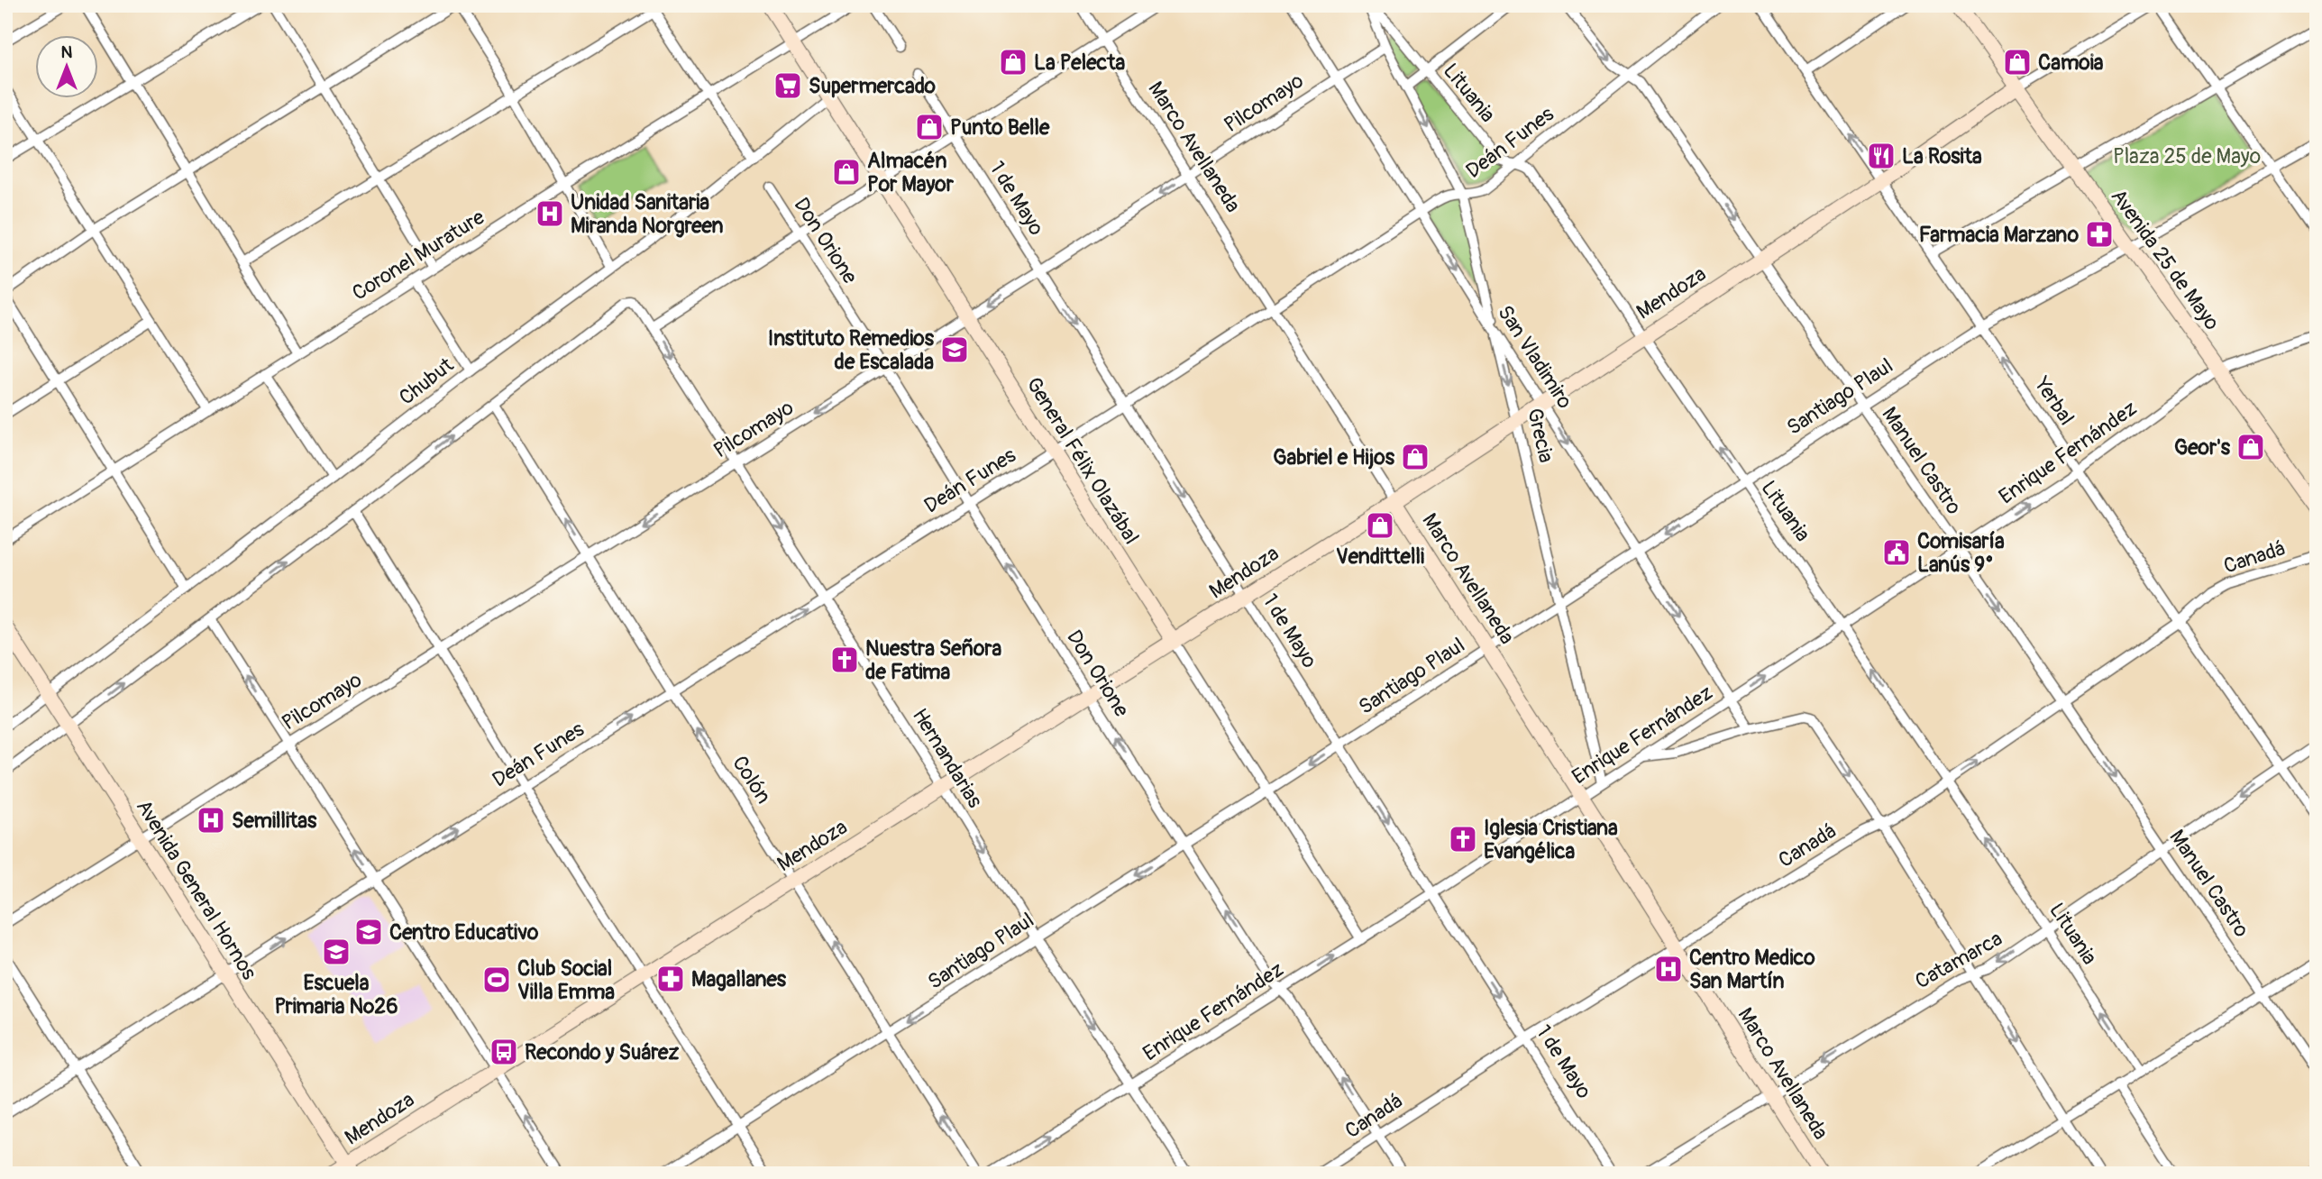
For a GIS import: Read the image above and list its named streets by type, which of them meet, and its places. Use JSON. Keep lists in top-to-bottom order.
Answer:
{
  "streets": {
    "street": [
      "Lituania",
      "Pilcomayo",
      "Deán Funes",
      "Marco Avellaneda",
      "1 de Mayo",
      "Don Orione",
      "Coronel Murature",
      "Avenida 25 de Mayo",
      "Mendoza",
      "San Vladimiro",
      "Chubut",
      "Santiago Plaul",
      "Yerbal",
      "Grecia",
      "Enrique Fernández",
      "General Félix Olazábal",
      "Manuel Castro",
      "Canadá",
      "Hernandarias",
      "Colón",
      "Avenida General Hornos",
      "Catamarca"
    ]
  },
  "crossings": [
    ["Lituania", "Deán Funes"],
    ["Lituania", "Mendoza"],
    ["Lituania", "Santiago Plaul"],
    ["Lituania", "Grecia"],
    ["Lituania", "Enrique Fernández"],
    ["Lituania", "Canadá"],
    ["Lituania", "Catamarca"],
    ["Pilcomayo", "Marco Avellaneda"],
    ["Pilcomayo", "1 de Mayo"],
    ["Pilcomayo", "Don Orione"],
    ["Pilcomayo", "San Vladimiro"],
    ["Pilcomayo", "Grecia"],
    ["Pilcomayo", "General Félix Olazábal"],
    ["Pilcomayo", "Hernandarias"],
    ["Pilcomayo", "Colón"],
    ["Pilcomayo", "Avenida General Hornos"],
    ["Deán Funes", "Marco Avellaneda"],
    ["Deán Funes", "1 de Mayo"],
    ["Deán Funes", "Don Orione"],
    ["Deán Funes", "San Vladimiro"],
    ["Deán Funes", "Grecia"],
    ["Deán Funes", "General Félix Olazábal"],
    ["Deán Funes", "Manuel Castro"],
    ["Deán Funes", "Hernandarias"],
    ["Deán Funes", "Colón"],
    ["Deán Funes", "Avenida General Hornos"],
    ["Marco Avellaneda", "Mendoza"],
    ["Marco Avellaneda", "Santiago Plaul"],
    ["Marco Avellaneda", "Enrique Fernández"],
    ["Marco Avellaneda", "Canadá"],
    ["Marco Avellaneda", "Catamarca"],
    ["1 de Mayo", "Mendoza"],
    ["1 de Mayo", "Santiago Plaul"],
    ["1 de Mayo", "Enrique Fernández"],
    ["1 de Mayo", "Canadá"],
    ["Don Orione", "Mendoza"],
    ["Don Orione", "Santiago Plaul"],
    ["Don Orione", "Enrique Fernández"],
    ["Don Orione", "Canadá"],
    ["Coronel Murature", "General Félix Olazábal"],
    ["Avenida 25 de Mayo", "Mendoza"],
    ["Avenida 25 de Mayo", "Santiago Plaul"],
    ["Avenida 25 de Mayo", "Enrique Fernández"],
    ["Mendoza", "San Vladimiro"],
    ["Mendoza", "Yerbal"],
    ["Mendoza", "Grecia"],
    ["Mendoza", "General Félix Olazábal"],
    ["Mendoza", "Manuel Castro"],
    ["Mendoza", "Hernandarias"],
    ["Mendoza", "Colón"],
    ["Mendoza", "Avenida General Hornos"],
    ["San Vladimiro", "Santiago Plaul"],
    ["San Vladimiro", "Grecia"],
    ["San Vladimiro", "Enrique Fernández"],
    ["Chubut", "General Félix Olazábal"],
    ["Chubut", "Avenida General Hornos"],
    ["Santiago Plaul", "Yerbal"],
    ["Santiago Plaul", "Grecia"],
    ["Santiago Plaul", "General Félix Olazábal"],
    ["Santiago Plaul", "Manuel Castro"],
    ["Santiago Plaul", "Hernandarias"],
    ["Santiago Plaul", "Colón"],
    ["Yerbal", "Enrique Fernández"],
    ["Yerbal", "Canadá"],
    ["Yerbal", "Catamarca"],
    ["Grecia", "Enrique Fernández"],
    ["Enrique Fernández", "General Félix Olazábal"],
    ["Enrique Fernández", "Manuel Castro"],
    ["Enrique Fernández", "Hernandarias"],
    ["Manuel Castro", "Canadá"],
    ["Manuel Castro", "Catamarca"],
    ["Hernandarias", "Colón"]
  ],
  "one_way": [
    "Lituania",
    "Pilcomayo",
    "1 de Mayo",
    "Don Orione",
    "San Vladimiro",
    "Grecia",
    "Manuel Castro",
    "Hernandarias",
    "Colón",
    "Catamarca"
  ],
  "parks": ["Plaza 25 de Mayo"],
  "places": {
    "shop": [
      "La Pelecta",
      "Camoia",
      "Punto Belle",
      "Almacén Por Mayor",
      "Geor's",
      "Gabriel e Hijos",
      "Vendittelli"
    ],
    "supermarket": ["Supermercado"],
    "restaurant": ["La Rosita"],
    "hospital": ["Unidad Sanitaria Miranda Norgreen", "Semillitas", "Centro Medico San Martín"],
    "pharmacy": ["Farmacia Marzano", "Magallanes"],
    "school or university": ["Instituto Remedios de Escalada", "Centro Educativo", "Escuela Primaria Nº26"],
    "public building": ["Comisaría Lanús 9°"],
    "church": ["Nuestra Señora de Fatima", "Iglesia Cristiana Evangélica"],
    "sports": ["Club Social Villa Emma"],
    "bus stop": ["Recondo y Suárez"]
  },
  "north": "top"
}
